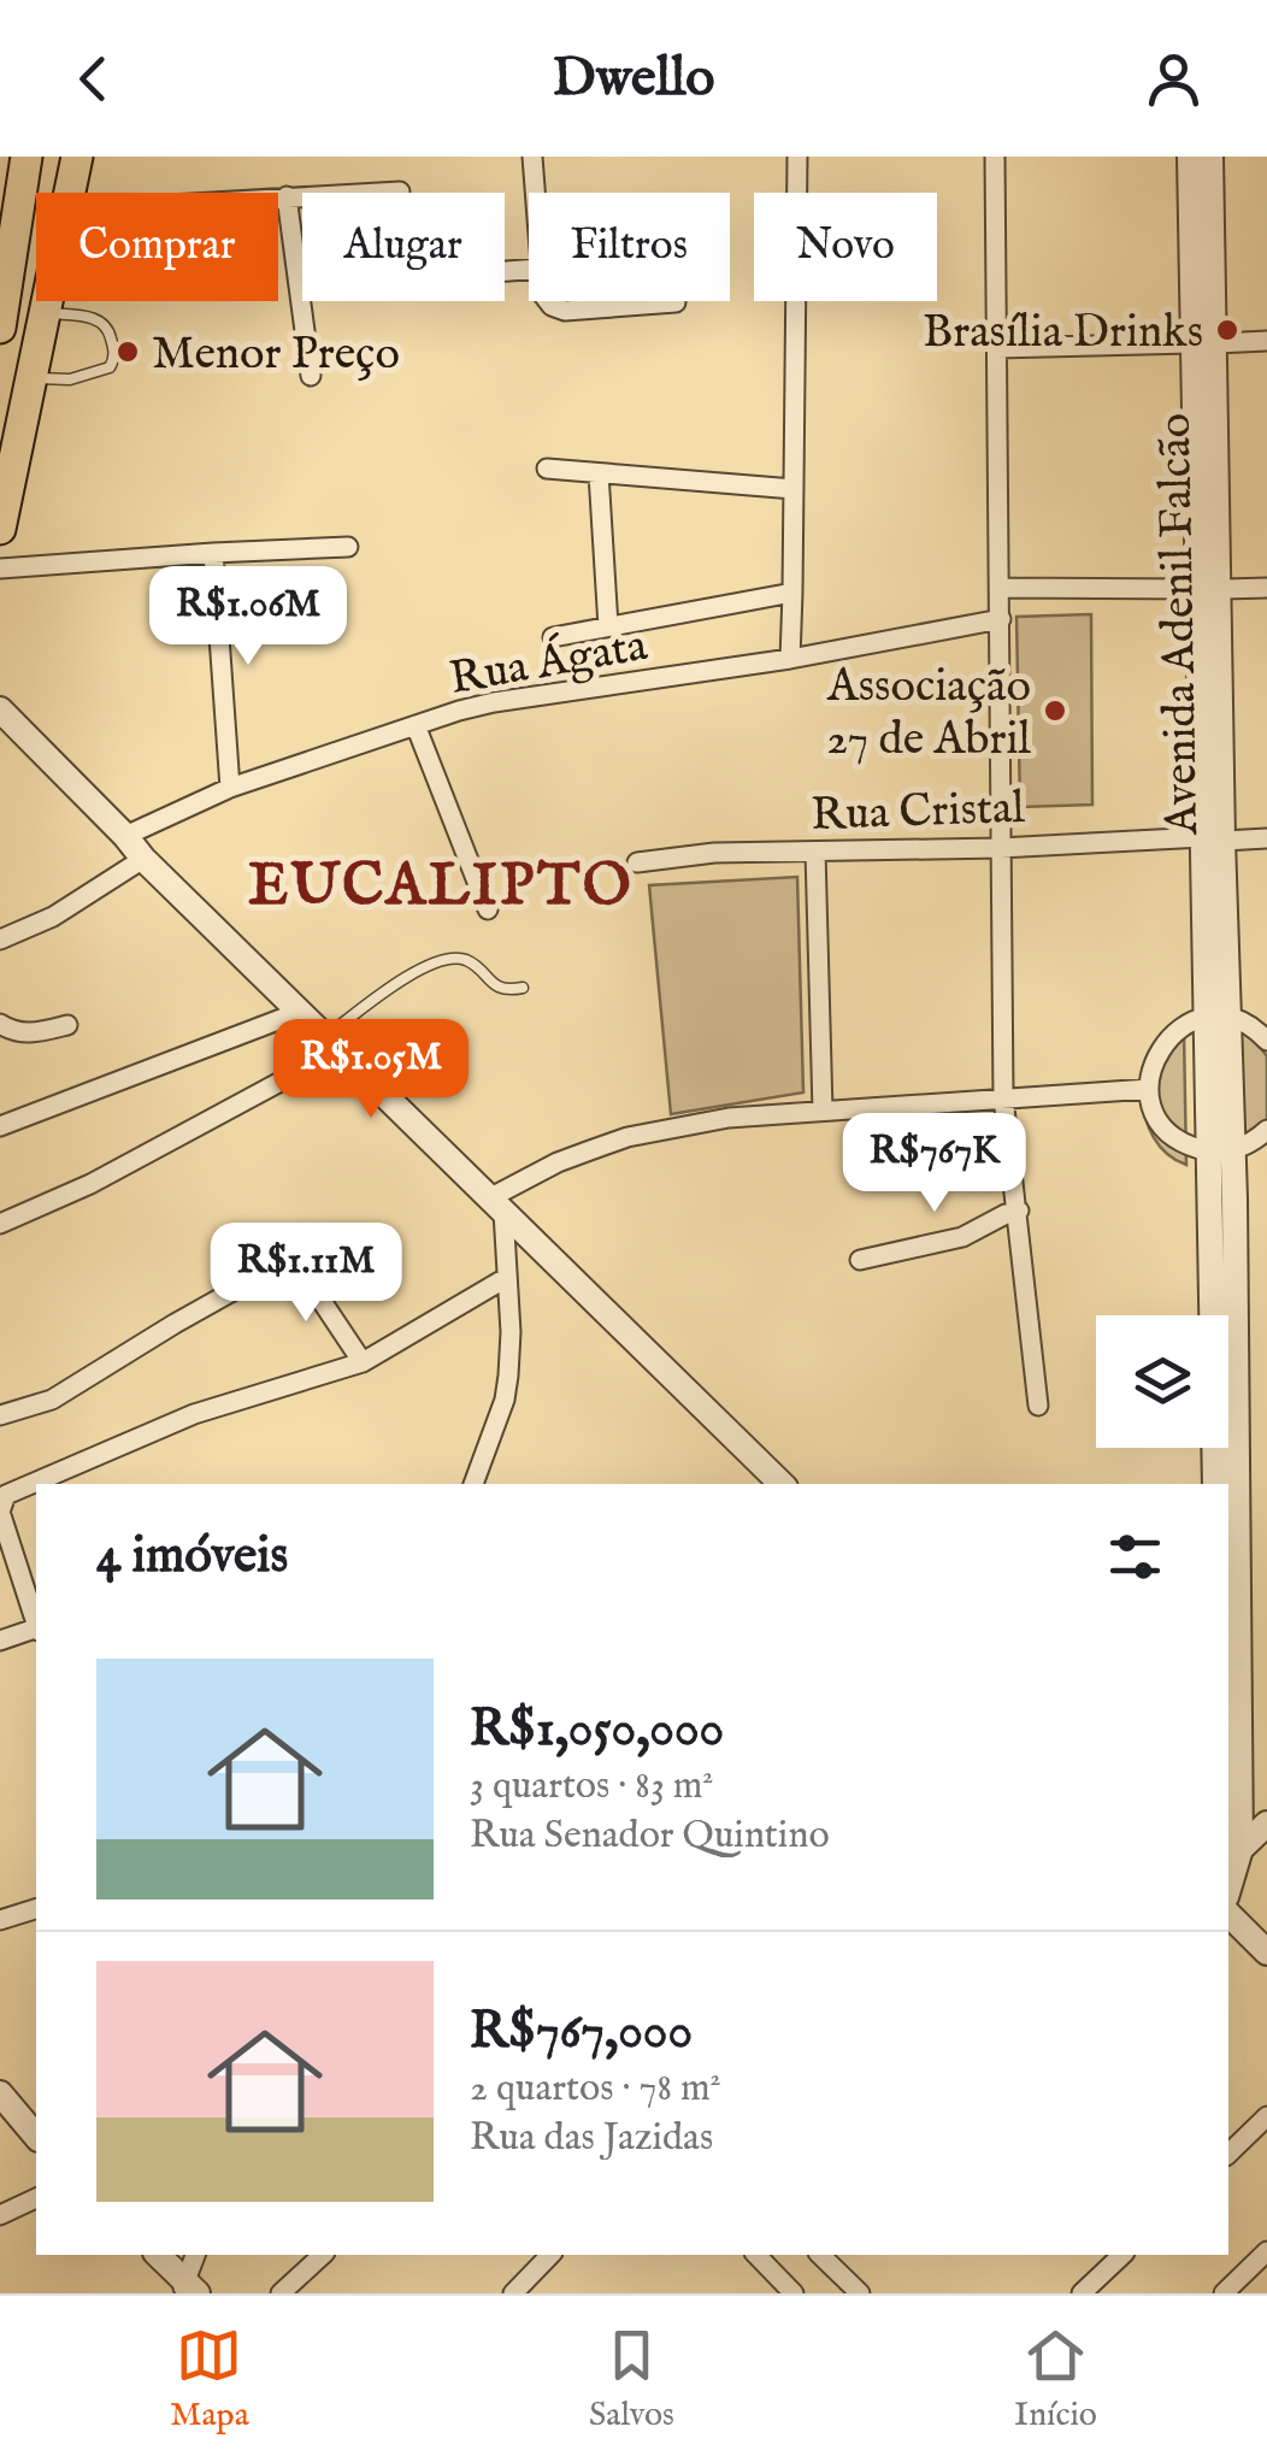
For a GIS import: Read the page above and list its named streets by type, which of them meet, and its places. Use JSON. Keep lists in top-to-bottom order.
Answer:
{
  "streets": {
    "street": ["Avenida Adenil Falcão", "Rua Ágata", "Rua Cristal"]
  },
  "crossings": [
    ["Avenida Adenil Falcão", "Rua Cristal"]
  ],
  "districts": ["EUCALIPTO"],
  "places": ["Brasília Drinks", "Menor Preço", "Associação 27 de Abril"],
  "page": {
    "header": "Dwello",
    "chip": [
      "Comprar",
      "Alugar",
      "Filtros",
      "Novo"
    ],
    "price": [
      "R$1.06M",
      "R$1.05M",
      "R$767K",
      "R$1.11M"
    ],
    "heading": "4 imóveis",
    "list": [
      {
        "name": "R$1,050,000",
        "note": "3 quartos · 83 m² · Rua Senador Quintino"
      },
      {
        "name": "R$767,000",
        "note": "2 quartos · 78 m² · Rua das Jazidas"
      }
    ],
    "tabs": ["Mapa", "Salvos", "Início"]
  }
}
